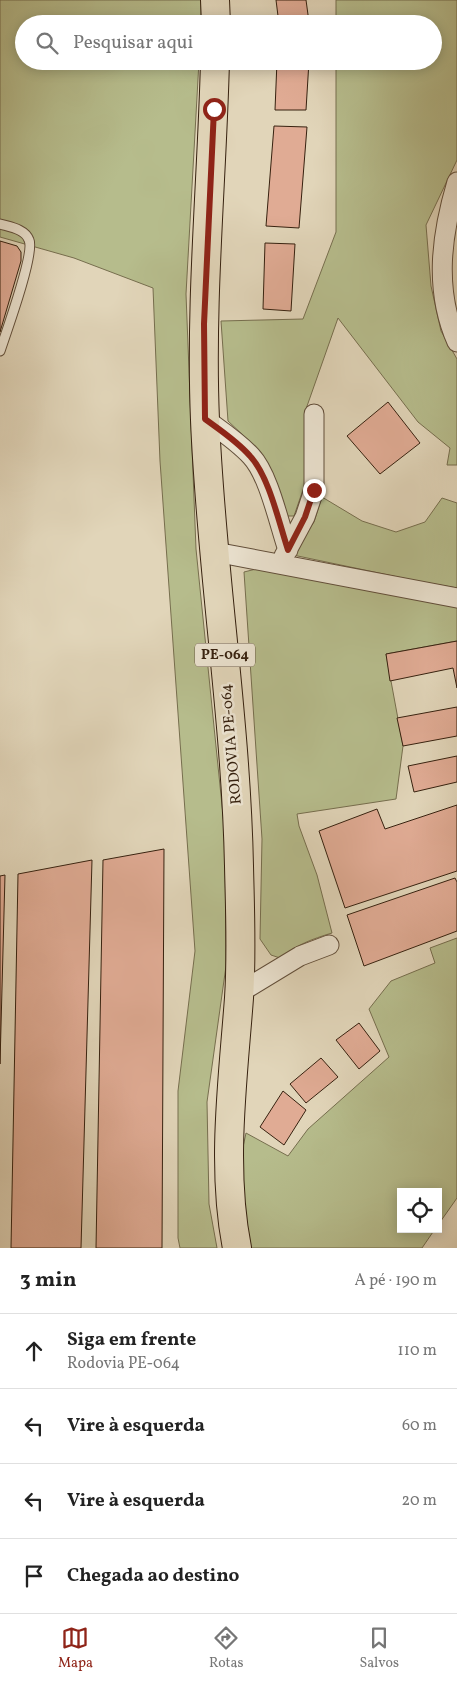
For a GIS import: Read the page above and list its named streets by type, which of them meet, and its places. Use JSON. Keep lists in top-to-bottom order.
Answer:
{
  "streets": {
    "main road": ["PE-064", "RODOVIA PE-064"]
  },
  "page": {
    "search": "Pesquisar aqui",
    "heading": ["3 min", "A pé · 190 m"],
    "list": [
      ["Siga em frente", "Rodovia PE-064", "110 m"],
      ["Vire à esquerda", "60 m"],
      ["Vire à esquerda", "20 m"],
      "Chegada ao destino"
    ],
    "nav": ["Mapa", "Rotas", "Salvos"]
  }
}
